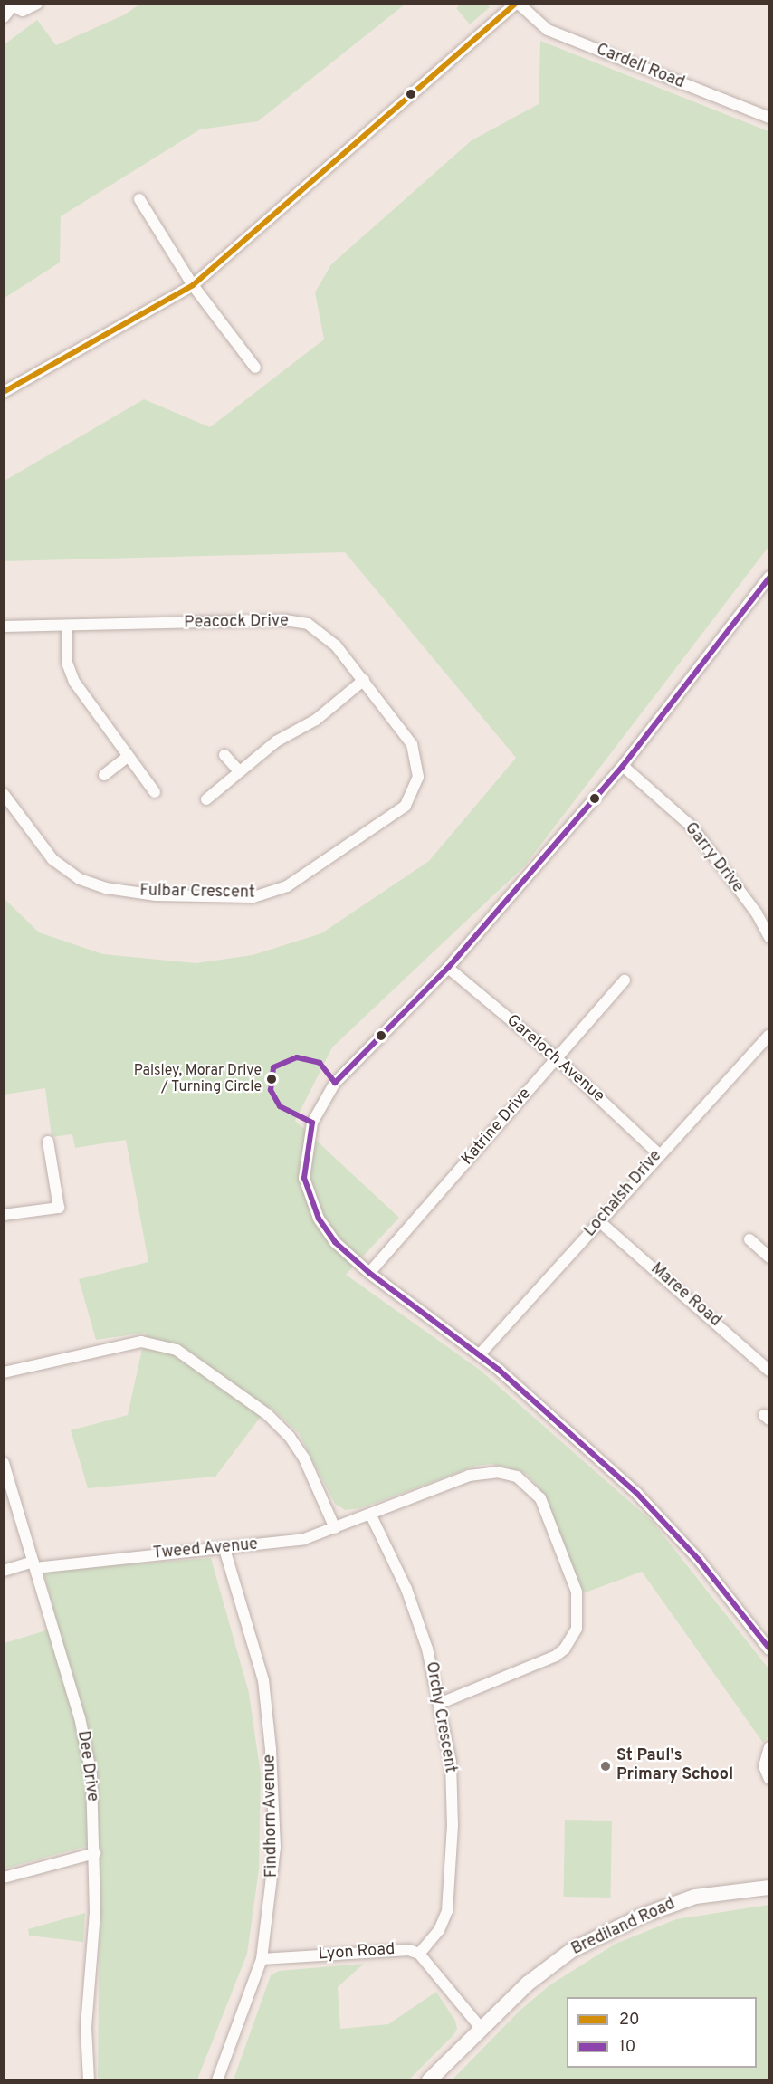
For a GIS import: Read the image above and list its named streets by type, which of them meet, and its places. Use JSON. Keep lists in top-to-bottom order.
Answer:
{
  "streets": {
    "street": [
      "Cardell Road",
      "Peacock Drive",
      "Garry Drive",
      "Fulbar Crescent",
      "Gareloch Avenue",
      "Katrine Drive",
      "Lochalsh Drive",
      "Maree Road",
      "Tweed Avenue",
      "Orchy Crescent",
      "Dee Drive",
      "Findhorn Avenue",
      "Brediland Road",
      "Lyon Road"
    ]
  },
  "crossings": [
    ["Peacock Drive", "Fulbar Crescent"],
    ["Gareloch Avenue", "Katrine Drive"],
    ["Gareloch Avenue", "Lochalsh Drive"],
    ["Lochalsh Drive", "Maree Road"],
    ["Tweed Avenue", "Orchy Crescent"],
    ["Tweed Avenue", "Dee Drive"],
    ["Tweed Avenue", "Findhorn Avenue"],
    ["Orchy Crescent", "Lyon Road"],
    ["Findhorn Avenue", "Lyon Road"],
    ["Brediland Road", "Lyon Road"]
  ],
  "places": ["Paisley, Morar Drive / Turning Circle", "St Paul's Primary School"],
  "lines": ["transit line 20", "transit line 10"],
  "legend": ["20", "10"]
}
